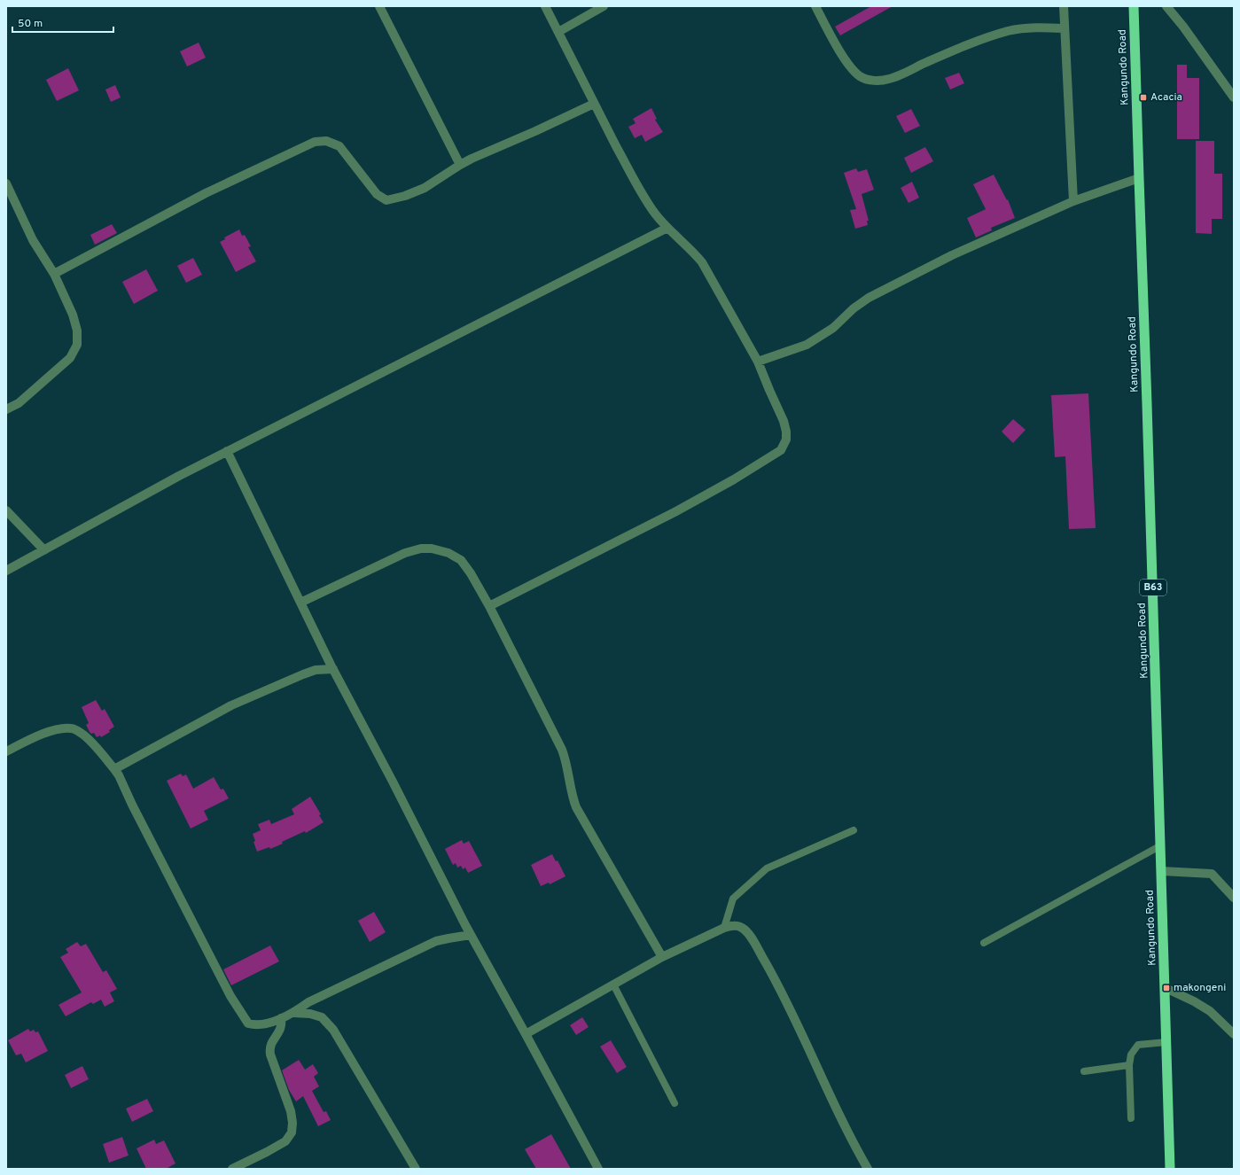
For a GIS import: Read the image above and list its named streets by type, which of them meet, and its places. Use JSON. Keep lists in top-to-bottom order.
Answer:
{
  "streets": {
    "highway": ["Kangundo Road", "B63"]
  },
  "places": {
    "transit": ["Acacia", "makongeni"]
  },
  "scale_bar": "50 m"
}
